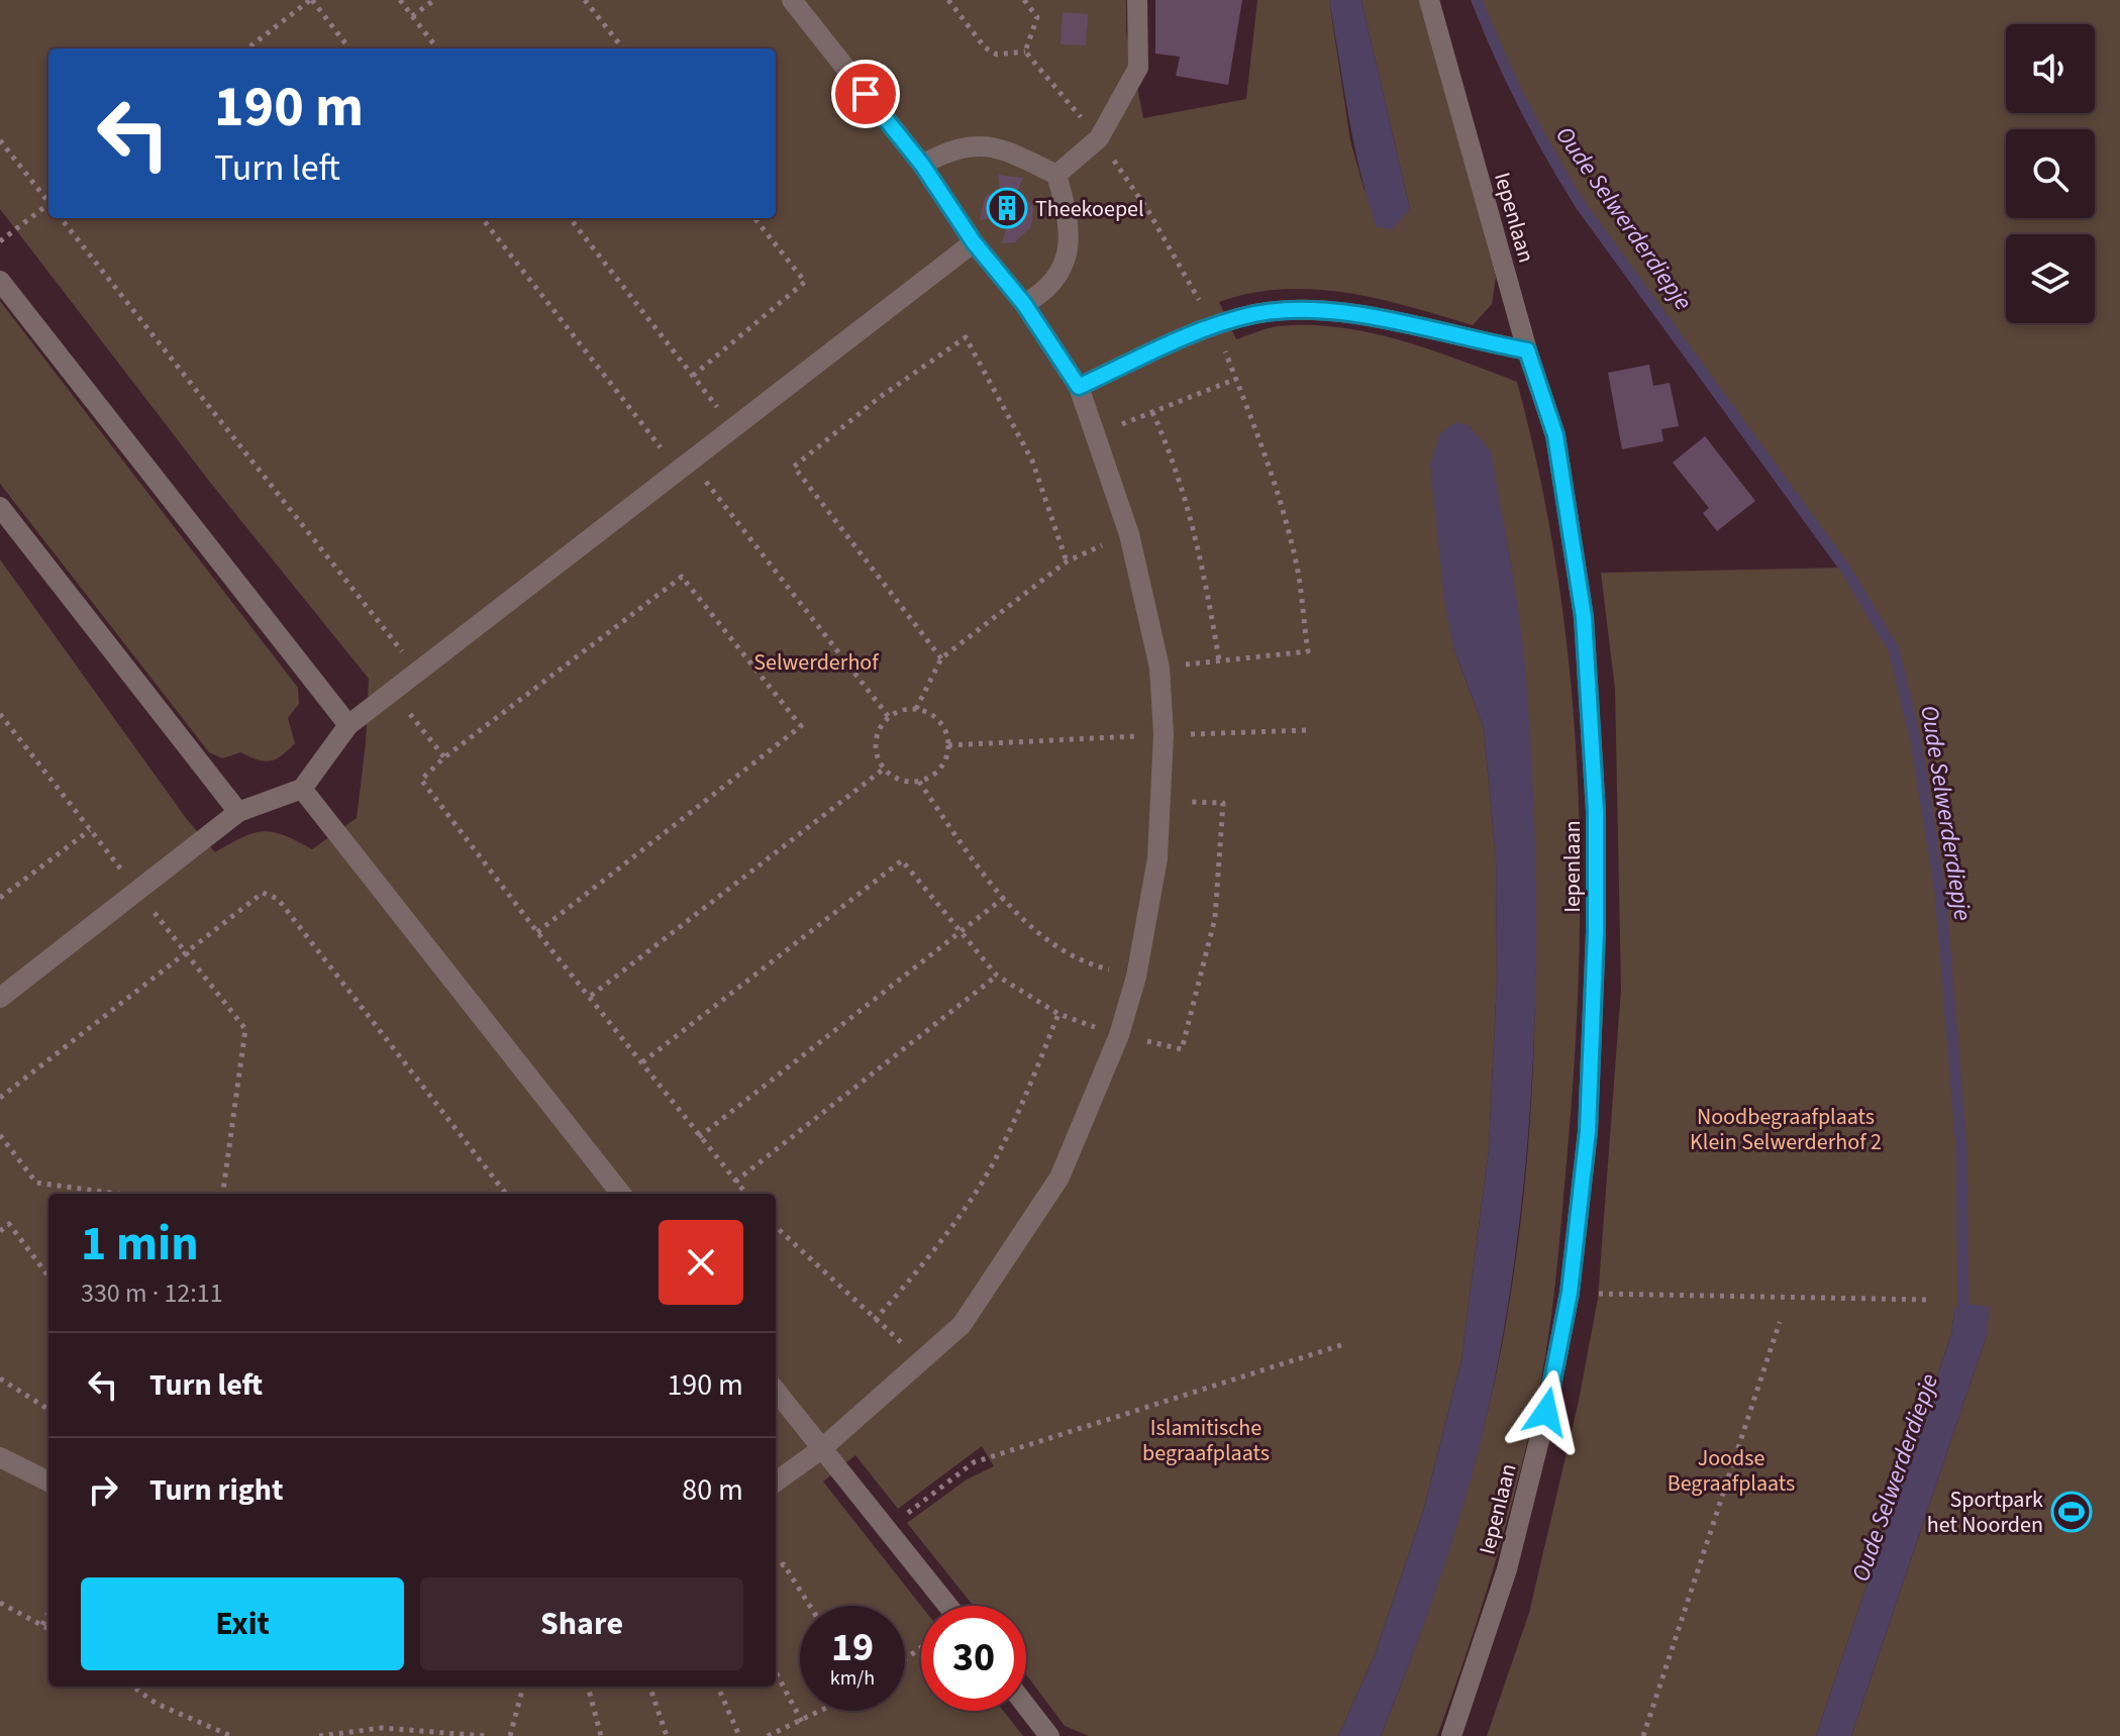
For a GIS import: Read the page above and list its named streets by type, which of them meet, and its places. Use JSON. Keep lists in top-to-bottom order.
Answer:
{
  "streets": {
    "street": ["Iepenlaan"]
  },
  "water": ["Oude Selwerderdiepje"],
  "parks": [
    "Selwerderhof",
    "Noodbegraafplaats Klein Selwerderhof 2",
    "Islamitische begraafplaats",
    "Joodse Begraafplaats"
  ],
  "places": {
    "building": ["Theekoepel"],
    "sports": ["Sportpark het Noorden"]
  },
  "page": {
    "turn": ["190 m", "Turn left"],
    "heading": ["1 min", "330 m · 12:11"],
    "list": [
      {
        "name": "Turn left",
        "value": "190 m"
      },
      {
        "name": "Turn right",
        "value": "80 m"
      }
    ],
    "buttons": ["Exit", "Share"],
    "speed": "19 km/h",
    "limit": "30"
  }
}
